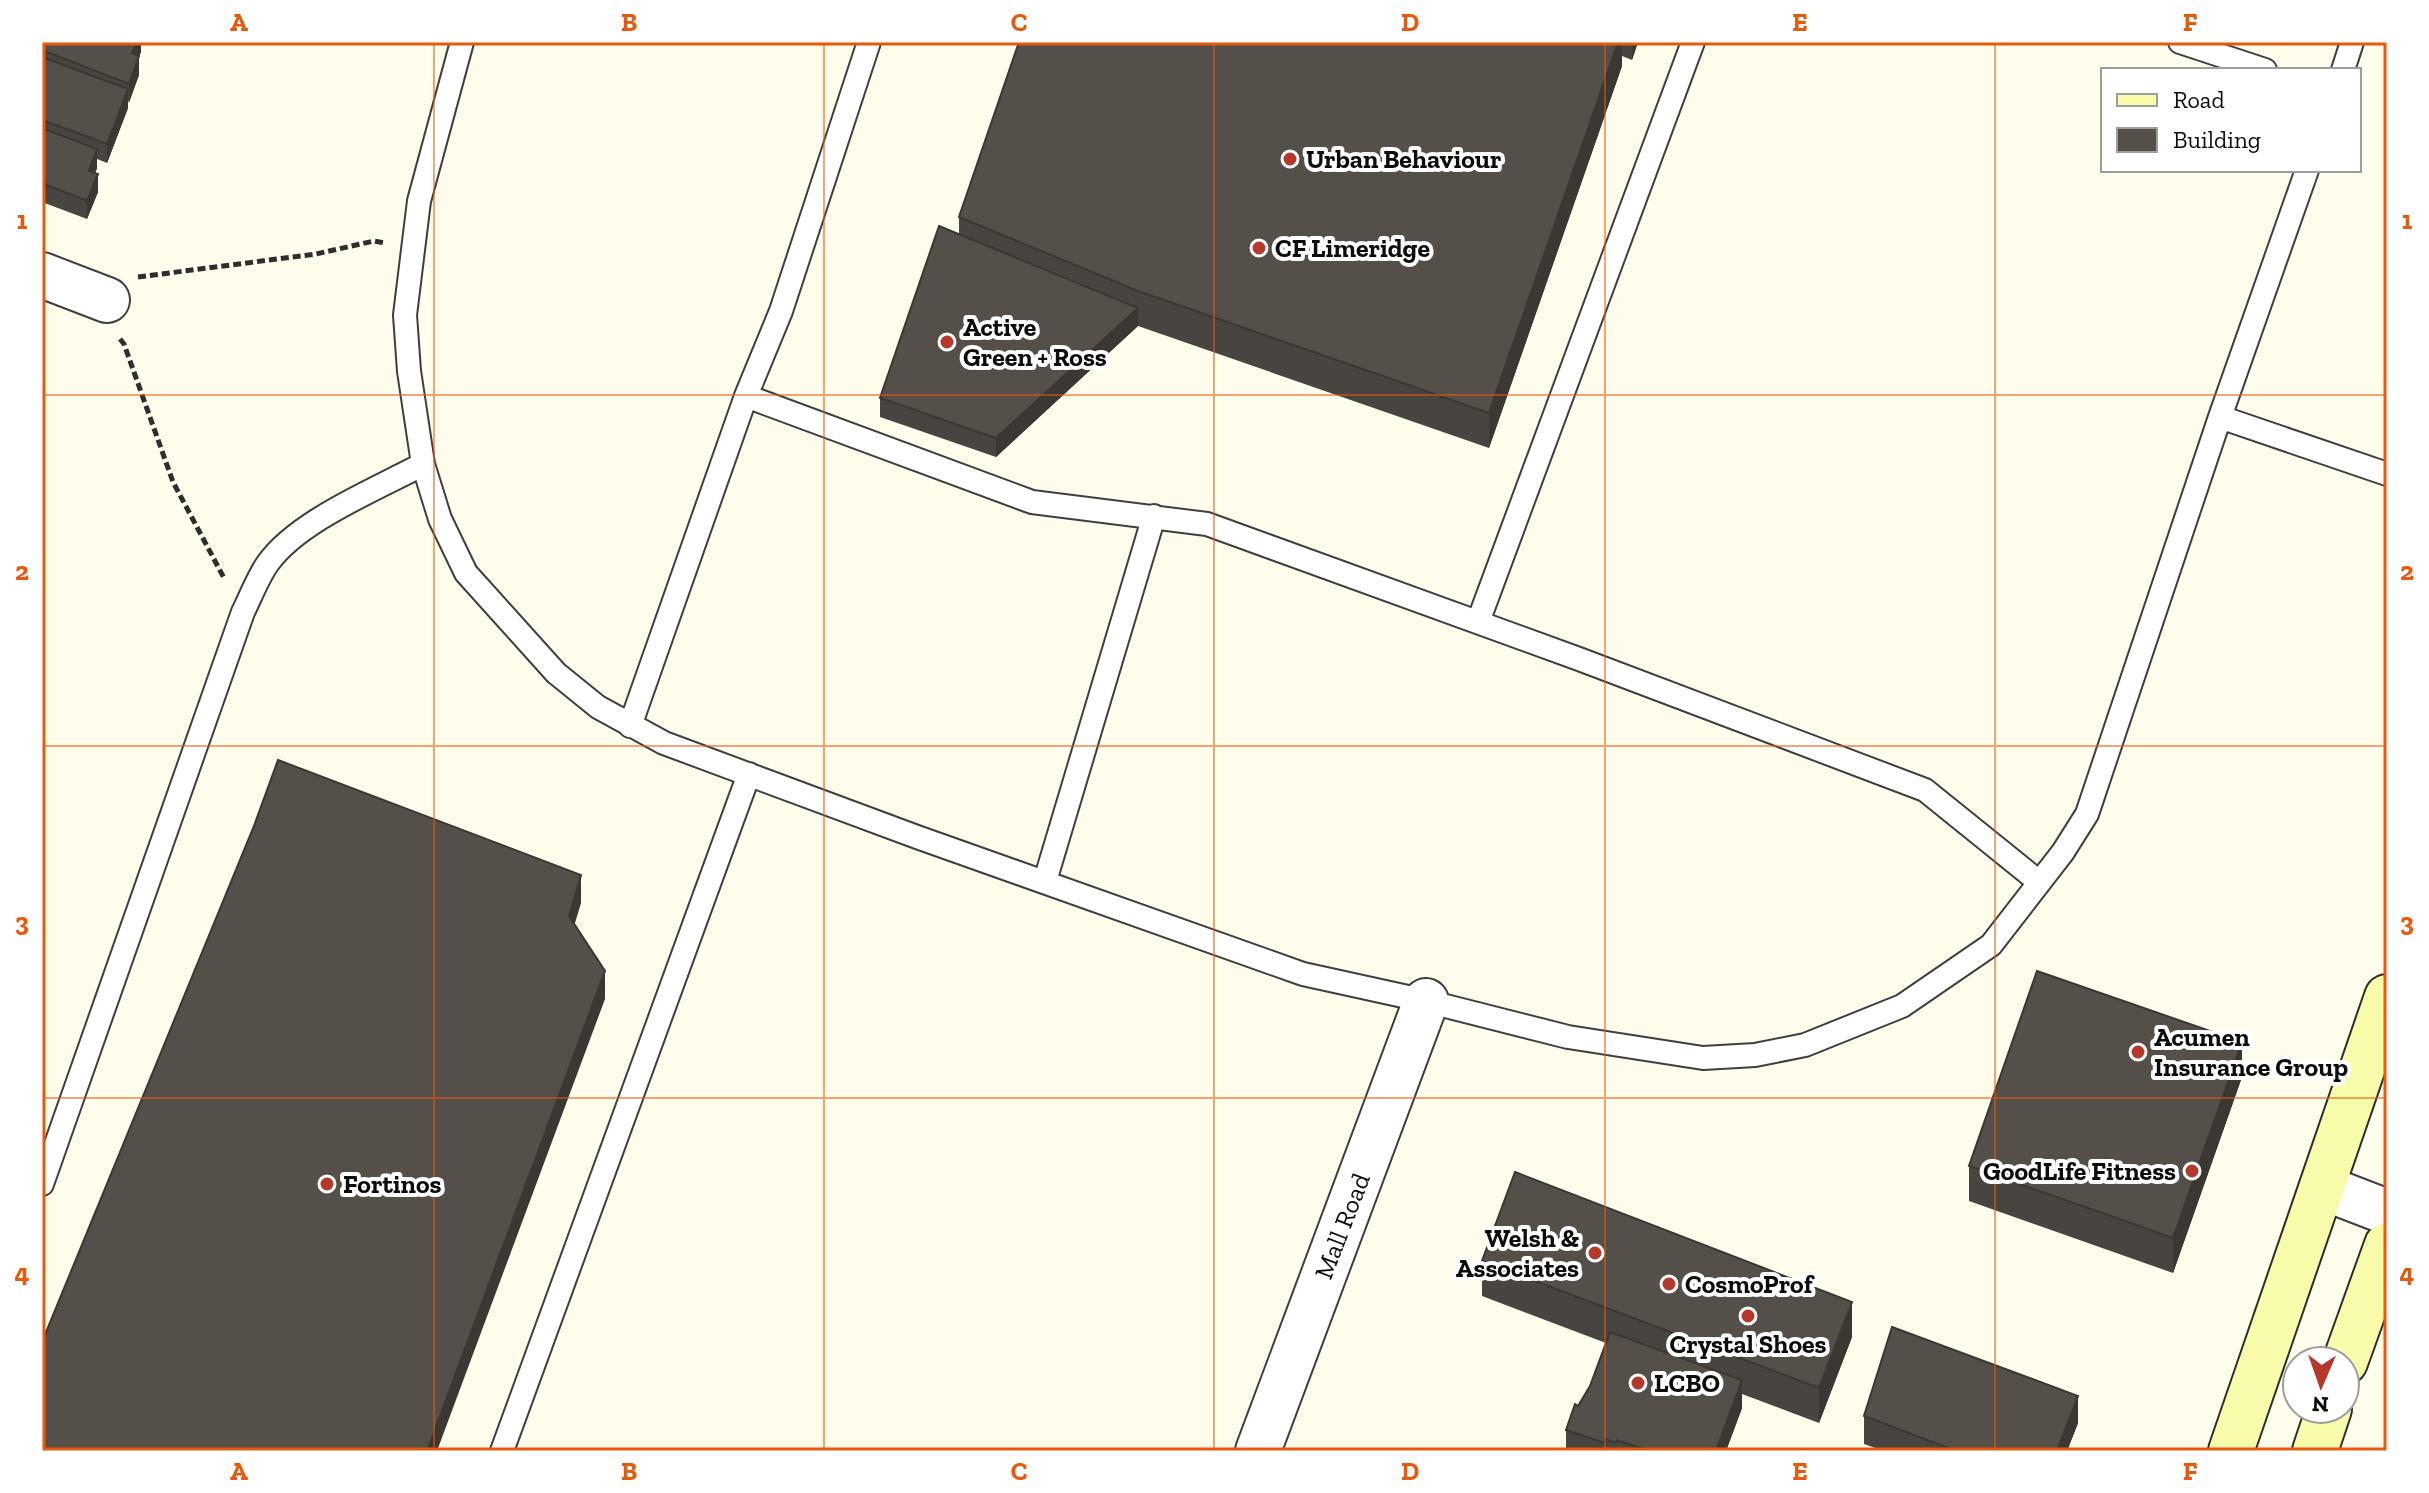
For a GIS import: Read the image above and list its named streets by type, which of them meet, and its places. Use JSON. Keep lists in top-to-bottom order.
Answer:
{
  "streets": {
    "street": ["Mall Road"]
  },
  "places": [
    "Urban Behaviour",
    "CF Limeridge",
    "Active Green + Ross",
    "Acumen Insurance Group",
    "GoodLife Fitness",
    "Fortinos",
    "Welsh & Associates",
    "CosmoProf",
    "Crystal Shoes",
    "LCBO"
  ],
  "legend": ["Road", "Building"],
  "north": "bottom",
  "grid": {
    "columns": [
      "A",
      "B",
      "C",
      "D",
      "E",
      "F"
    ],
    "rows": [
      "1",
      "2",
      "3",
      "4"
    ]
  }
}
